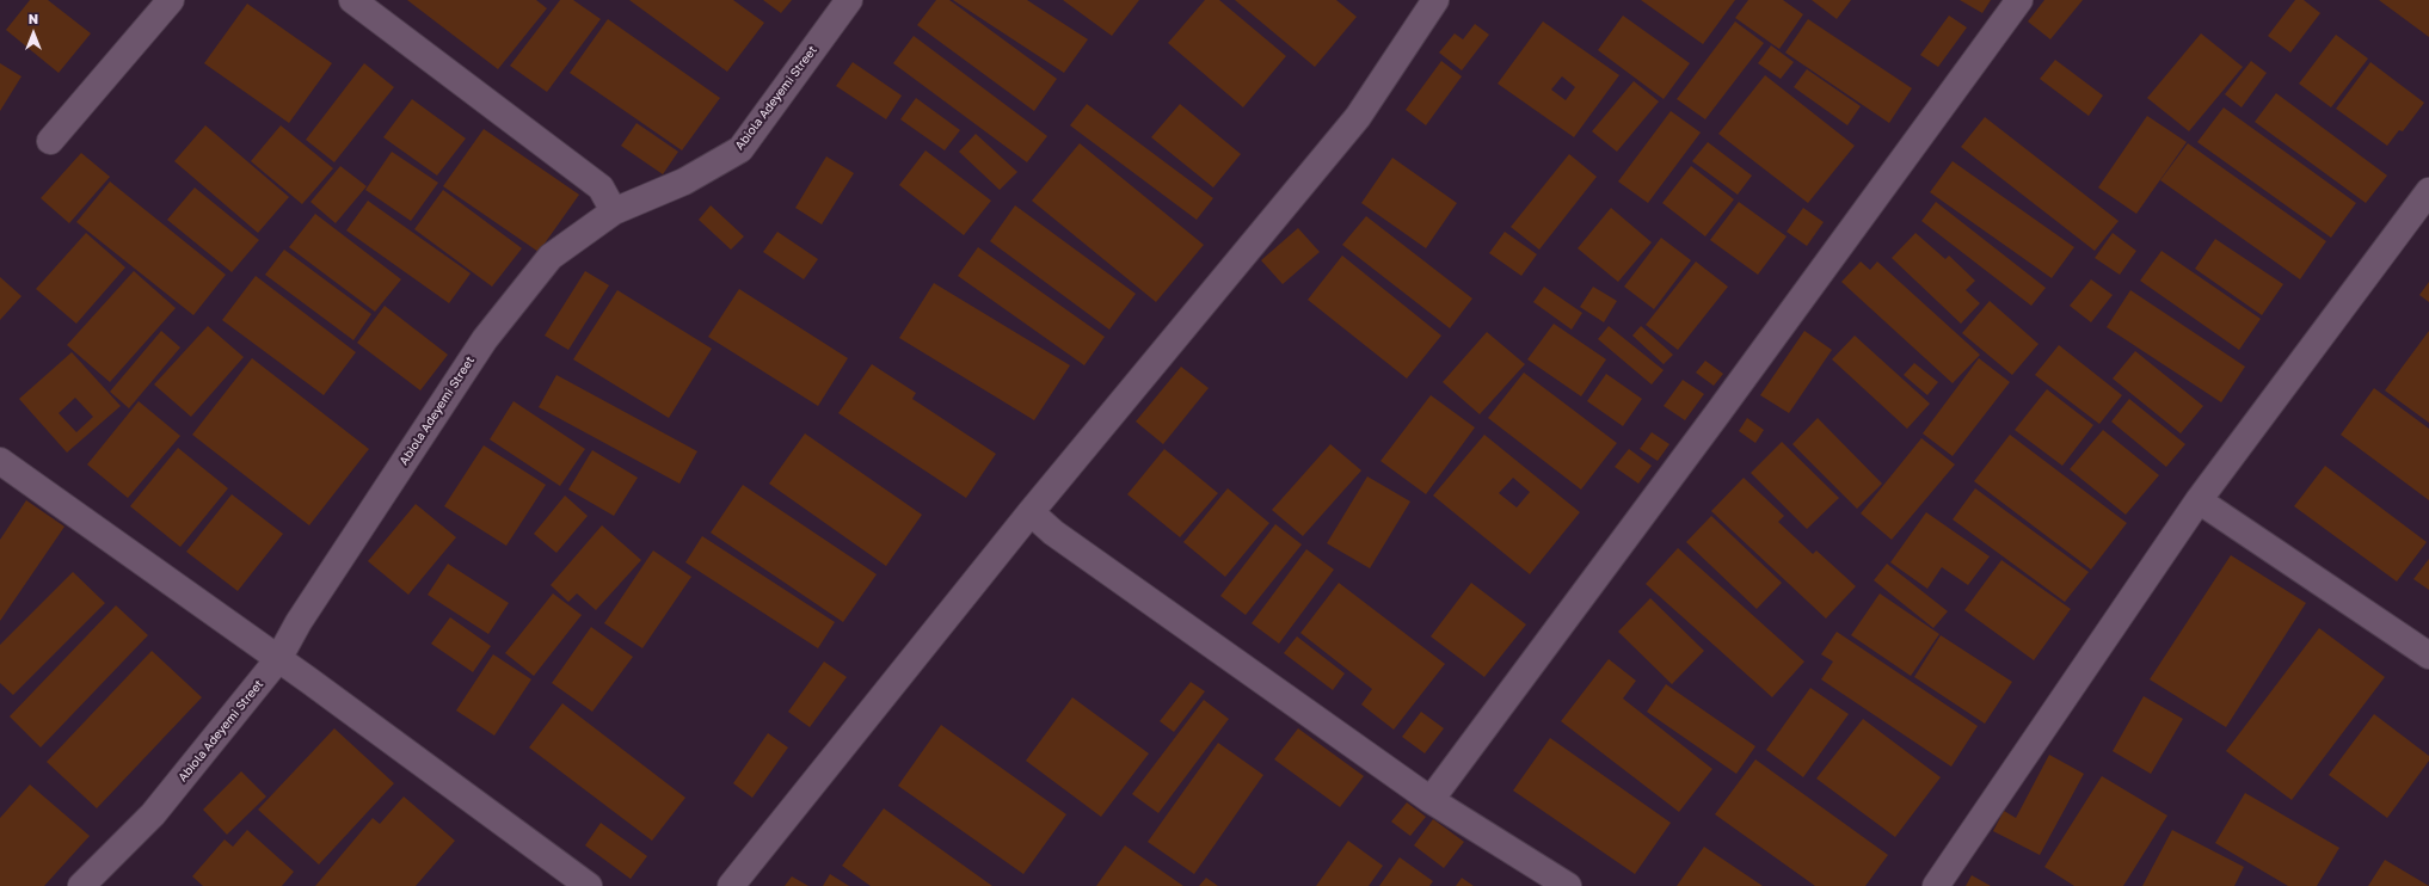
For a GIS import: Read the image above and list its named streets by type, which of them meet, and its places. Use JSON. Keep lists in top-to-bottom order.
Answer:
{
  "streets": {
    "street": ["Abiola Adeyemi Street"]
  },
  "north": "top"
}
